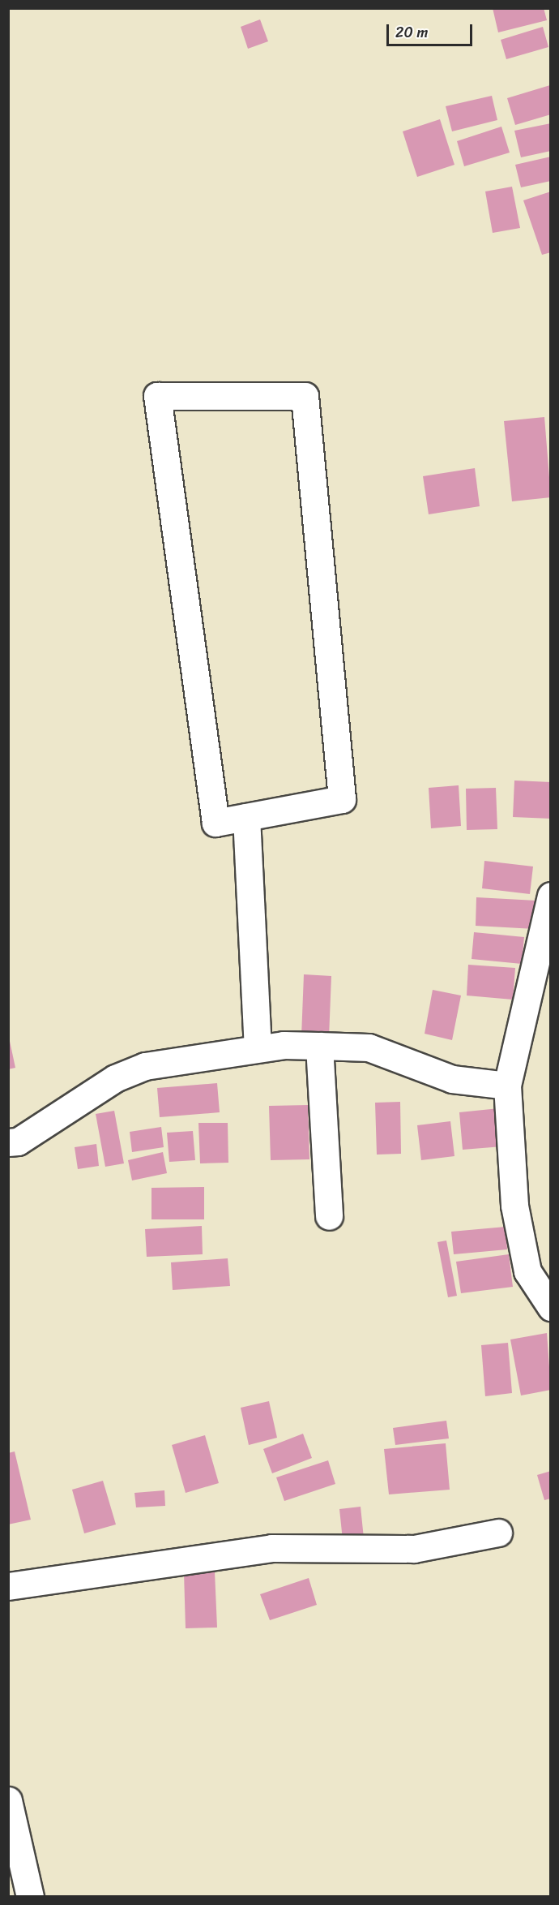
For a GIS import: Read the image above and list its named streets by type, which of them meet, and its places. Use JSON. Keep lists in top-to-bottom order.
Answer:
{
  "scale_bar": "20 m"
}
